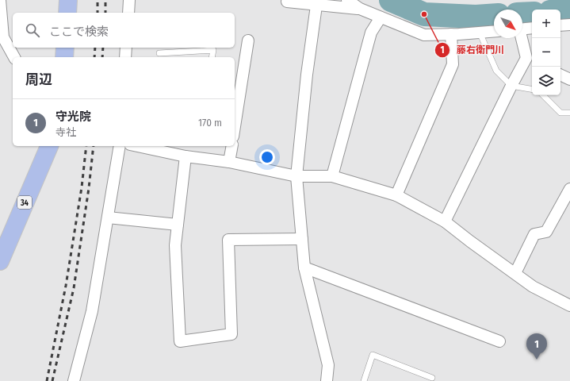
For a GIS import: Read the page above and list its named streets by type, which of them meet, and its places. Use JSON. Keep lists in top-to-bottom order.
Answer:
{
  "streets": {
    "main road": ["34"]
  },
  "places": ["藤右衛門川"],
  "north": "bottom right",
  "page": {
    "map_buttons": ["+", "−"],
    "search": "ここで検索",
    "heading": "周辺",
    "list": [
      {
        "mark": "1",
        "name": "守光院",
        "note": "寺社",
        "value": "170 m"
      }
    ],
    "pins": "1"
  }
}
